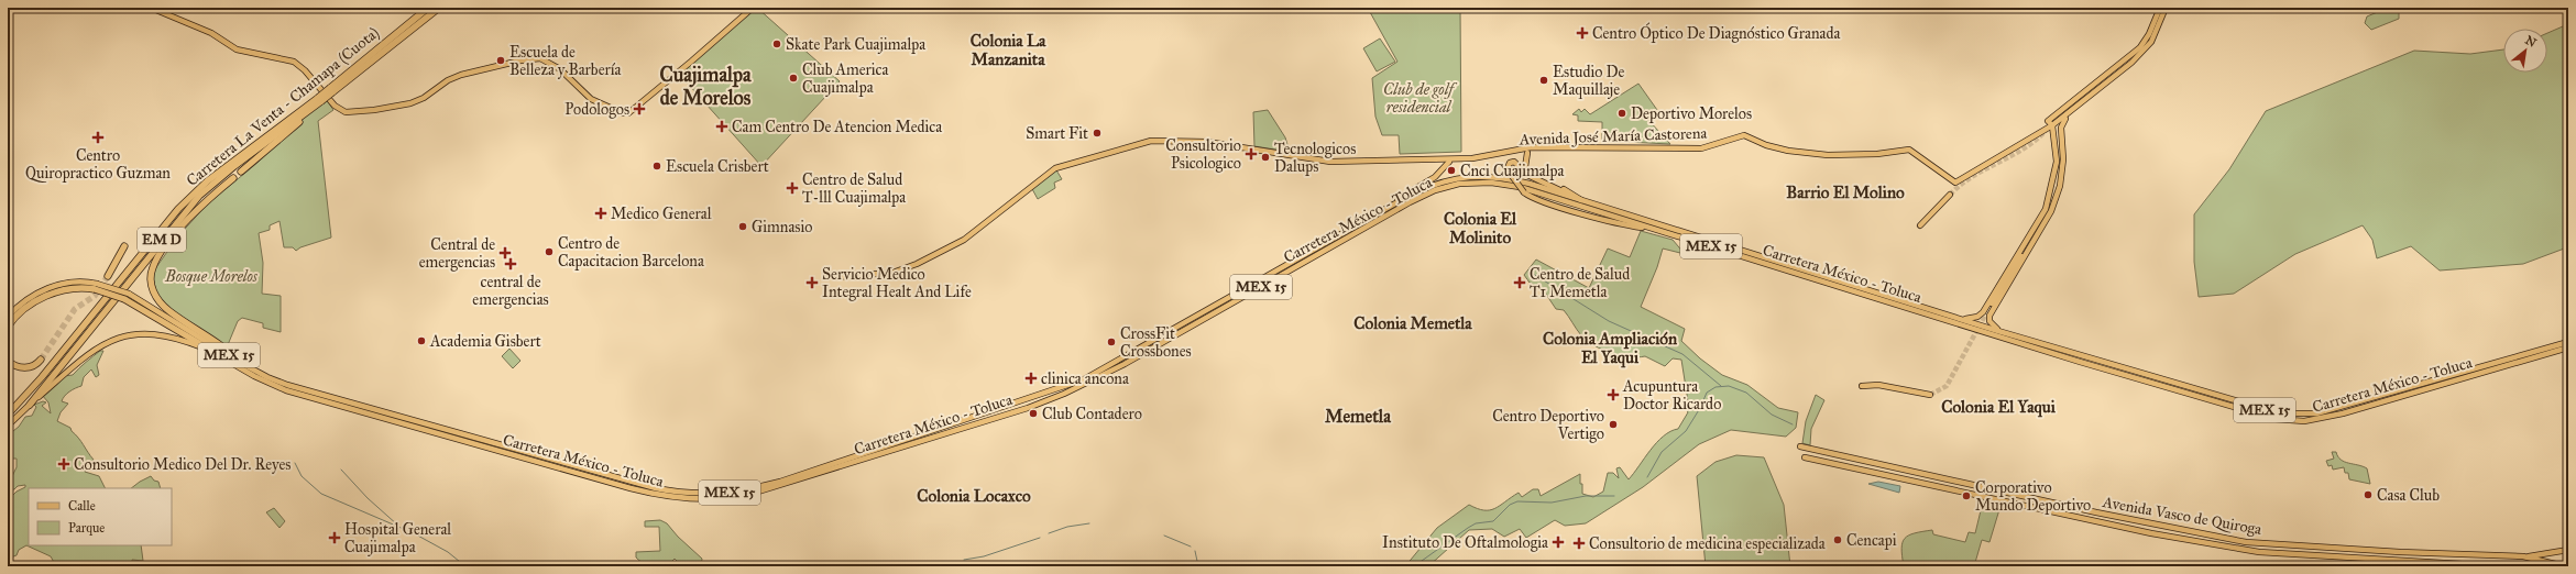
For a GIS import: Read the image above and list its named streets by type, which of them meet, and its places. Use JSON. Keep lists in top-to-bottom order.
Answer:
{
  "streets": {
    "highway": ["Carretera La Venta - Chamapa (Cuota)", "EM D"],
    "main road": [
      "Avenida José María Castorena",
      "Carretera México - Toluca",
      "MEX 15",
      "Avenida Vasco de Quiroga"
    ]
  },
  "crossings": [
    ["Carretera La Venta - Chamapa (Cuota)", "Carretera México - Toluca"]
  ],
  "districts": [
    "Colonia La Manzanita",
    "Cuajimalpa de Morelos",
    "Barrio El Molino",
    "Colonia El Molinito",
    "Colonia Memetla",
    "Colonia Ampliación El Yaqui",
    "Colonia El Yaqui",
    "Memetla",
    "Colonia Locaxco"
  ],
  "parks": ["Club de golf residencial", "Bosque Morelos"],
  "places": {
    "health": [
      "Centro Óptico De Diagnóstico Granada",
      "Podologos",
      "Cam Centro De Atencion Medica",
      "Centro Quiropractico Guzman",
      "Consultorio Psicologico",
      "Centro de Salud T-lll Cuajimalpa",
      "Medico General",
      "Central de emergencias",
      "central de emergencias",
      "Servicio Medico Integral Healt And Life",
      "Centro de Salud T1 Memetla",
      "clinica ancona",
      "Acupuntura Doctor Ricardo",
      "Consultorio Medico Del Dr. Reyes",
      "Hospital General Cuajimalpa",
      "Instituto De Oftalmologia",
      "Consultorio de medicina especializada"
    ],
    "other": [
      "Skate Park Cuajimalpa",
      "Escuela de Belleza y Barbería",
      "Club America Cuajimalpa",
      "Estudio De Maquillaje",
      "Deportivo Morelos",
      "Smart Fit",
      "Tecnologicos Dalups",
      "Escuela Crisbert",
      "Cnci Cuajimalpa",
      "Gimnasio",
      "Centro de Capacitacion Barcelona",
      "Academia Gisbert",
      "CrossFit Crossbones",
      "Club Contadero",
      "Centro Deportivo Vertigo",
      "Casa Club",
      "Corporativo Mundo Deportivo",
      "Cencapi"
    ]
  },
  "legend": ["Calle", "Parque"],
  "north": "top right"
}
